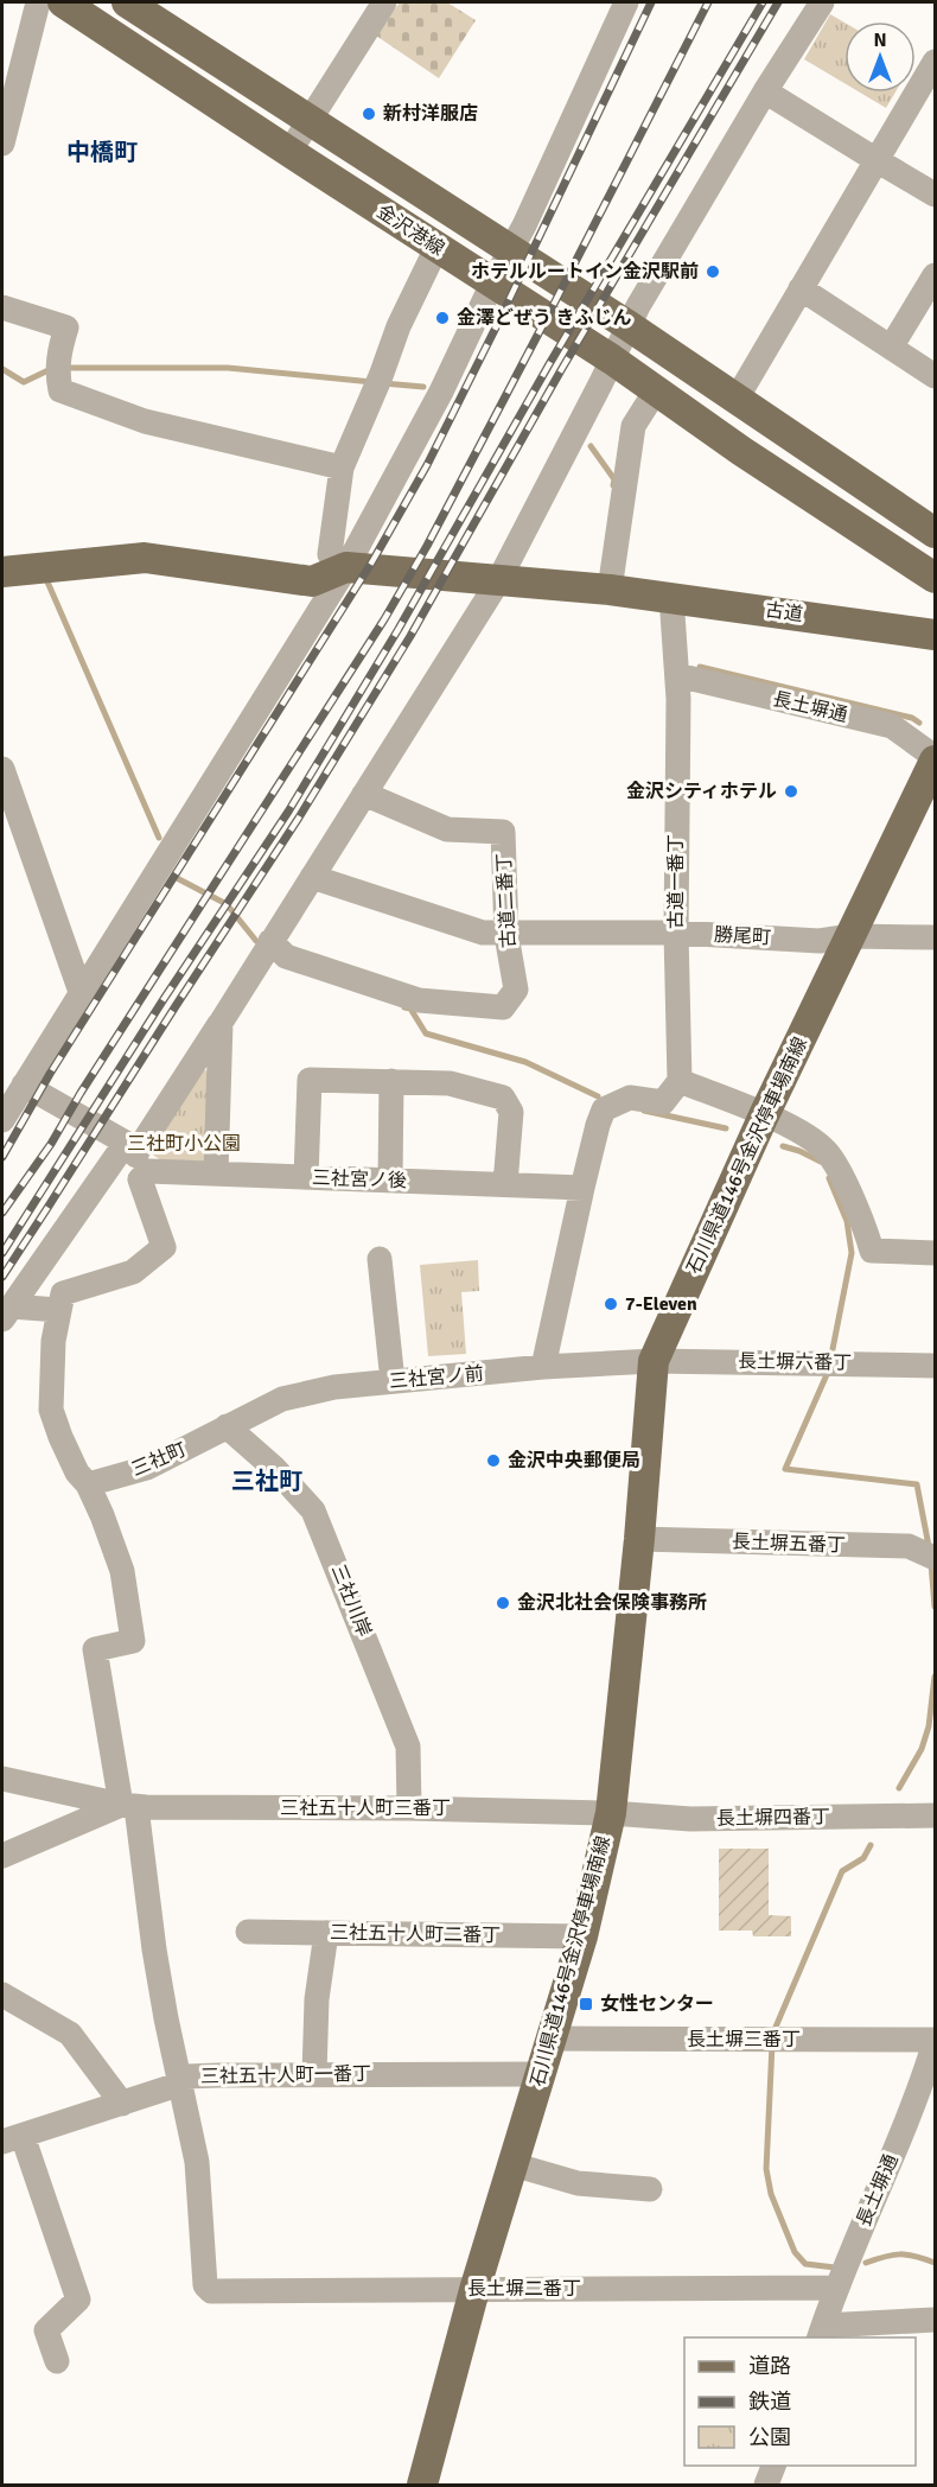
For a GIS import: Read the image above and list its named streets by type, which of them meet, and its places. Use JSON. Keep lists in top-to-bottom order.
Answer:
{
  "streets": {
    "main road": ["金沢港線", "古道", "石川県道146号金沢停車場南線"],
    "street": [
      "長土塀通",
      "古道一番丁",
      "古道二番丁",
      "勝尾町",
      "三社宮ノ後",
      "長土塀六番丁",
      "三社宮ノ前",
      "三社町",
      "長土塀五番丁",
      "三社川岸",
      "三社五十人町三番丁",
      "長土塀四番丁",
      "三社五十人町二番丁",
      "長土塀三番丁",
      "三社五十人町一番丁",
      "長土塀二番丁"
    ]
  },
  "crossings": [
    ["古道", "古道一番丁"],
    ["長土塀通", "古道一番丁"],
    ["長土塀通", "石川県道146号金沢停車場南線"],
    ["長土塀通", "長土塀三番丁"],
    ["長土塀通", "長土塀二番丁"],
    ["古道一番丁", "勝尾町"],
    ["古道二番丁", "勝尾町"],
    ["勝尾町", "石川県道146号金沢停車場南線"],
    ["石川県道146号金沢停車場南線", "長土塀六番丁"],
    ["石川県道146号金沢停車場南線", "三社宮ノ前"],
    ["石川県道146号金沢停車場南線", "長土塀五番丁"],
    ["石川県道146号金沢停車場南線", "三社五十人町三番丁"],
    ["石川県道146号金沢停車場南線", "長土塀四番丁"],
    ["石川県道146号金沢停車場南線", "三社五十人町二番丁"],
    ["石川県道146号金沢停車場南線", "長土塀三番丁"],
    ["石川県道146号金沢停車場南線", "三社五十人町一番丁"],
    ["石川県道146号金沢停車場南線", "長土塀二番丁"],
    ["長土塀六番丁", "三社宮ノ前"],
    ["三社宮ノ前", "三社町"],
    ["三社宮ノ前", "三社川岸"],
    ["三社町", "三社川岸"],
    ["三社川岸", "三社五十人町三番丁"],
    ["三社五十人町三番丁", "長土塀四番丁"],
    ["三社五十人町一番丁", "長土塀二番丁"]
  ],
  "districts": ["中橋町", "三社町"],
  "parks": ["三社町小公園"],
  "places": {
    "other": [
      "新村洋服店",
      "ホテルルートイン金沢駅前",
      "金澤どぜう きふじん",
      "金沢シティホテル",
      "7-Eleven",
      "金沢中央郵便局",
      "金沢北社会保険事務所"
    ],
    "transit": ["女性センター"]
  },
  "legend": ["道路", "鉄道", "公園"],
  "north": "top"
}
